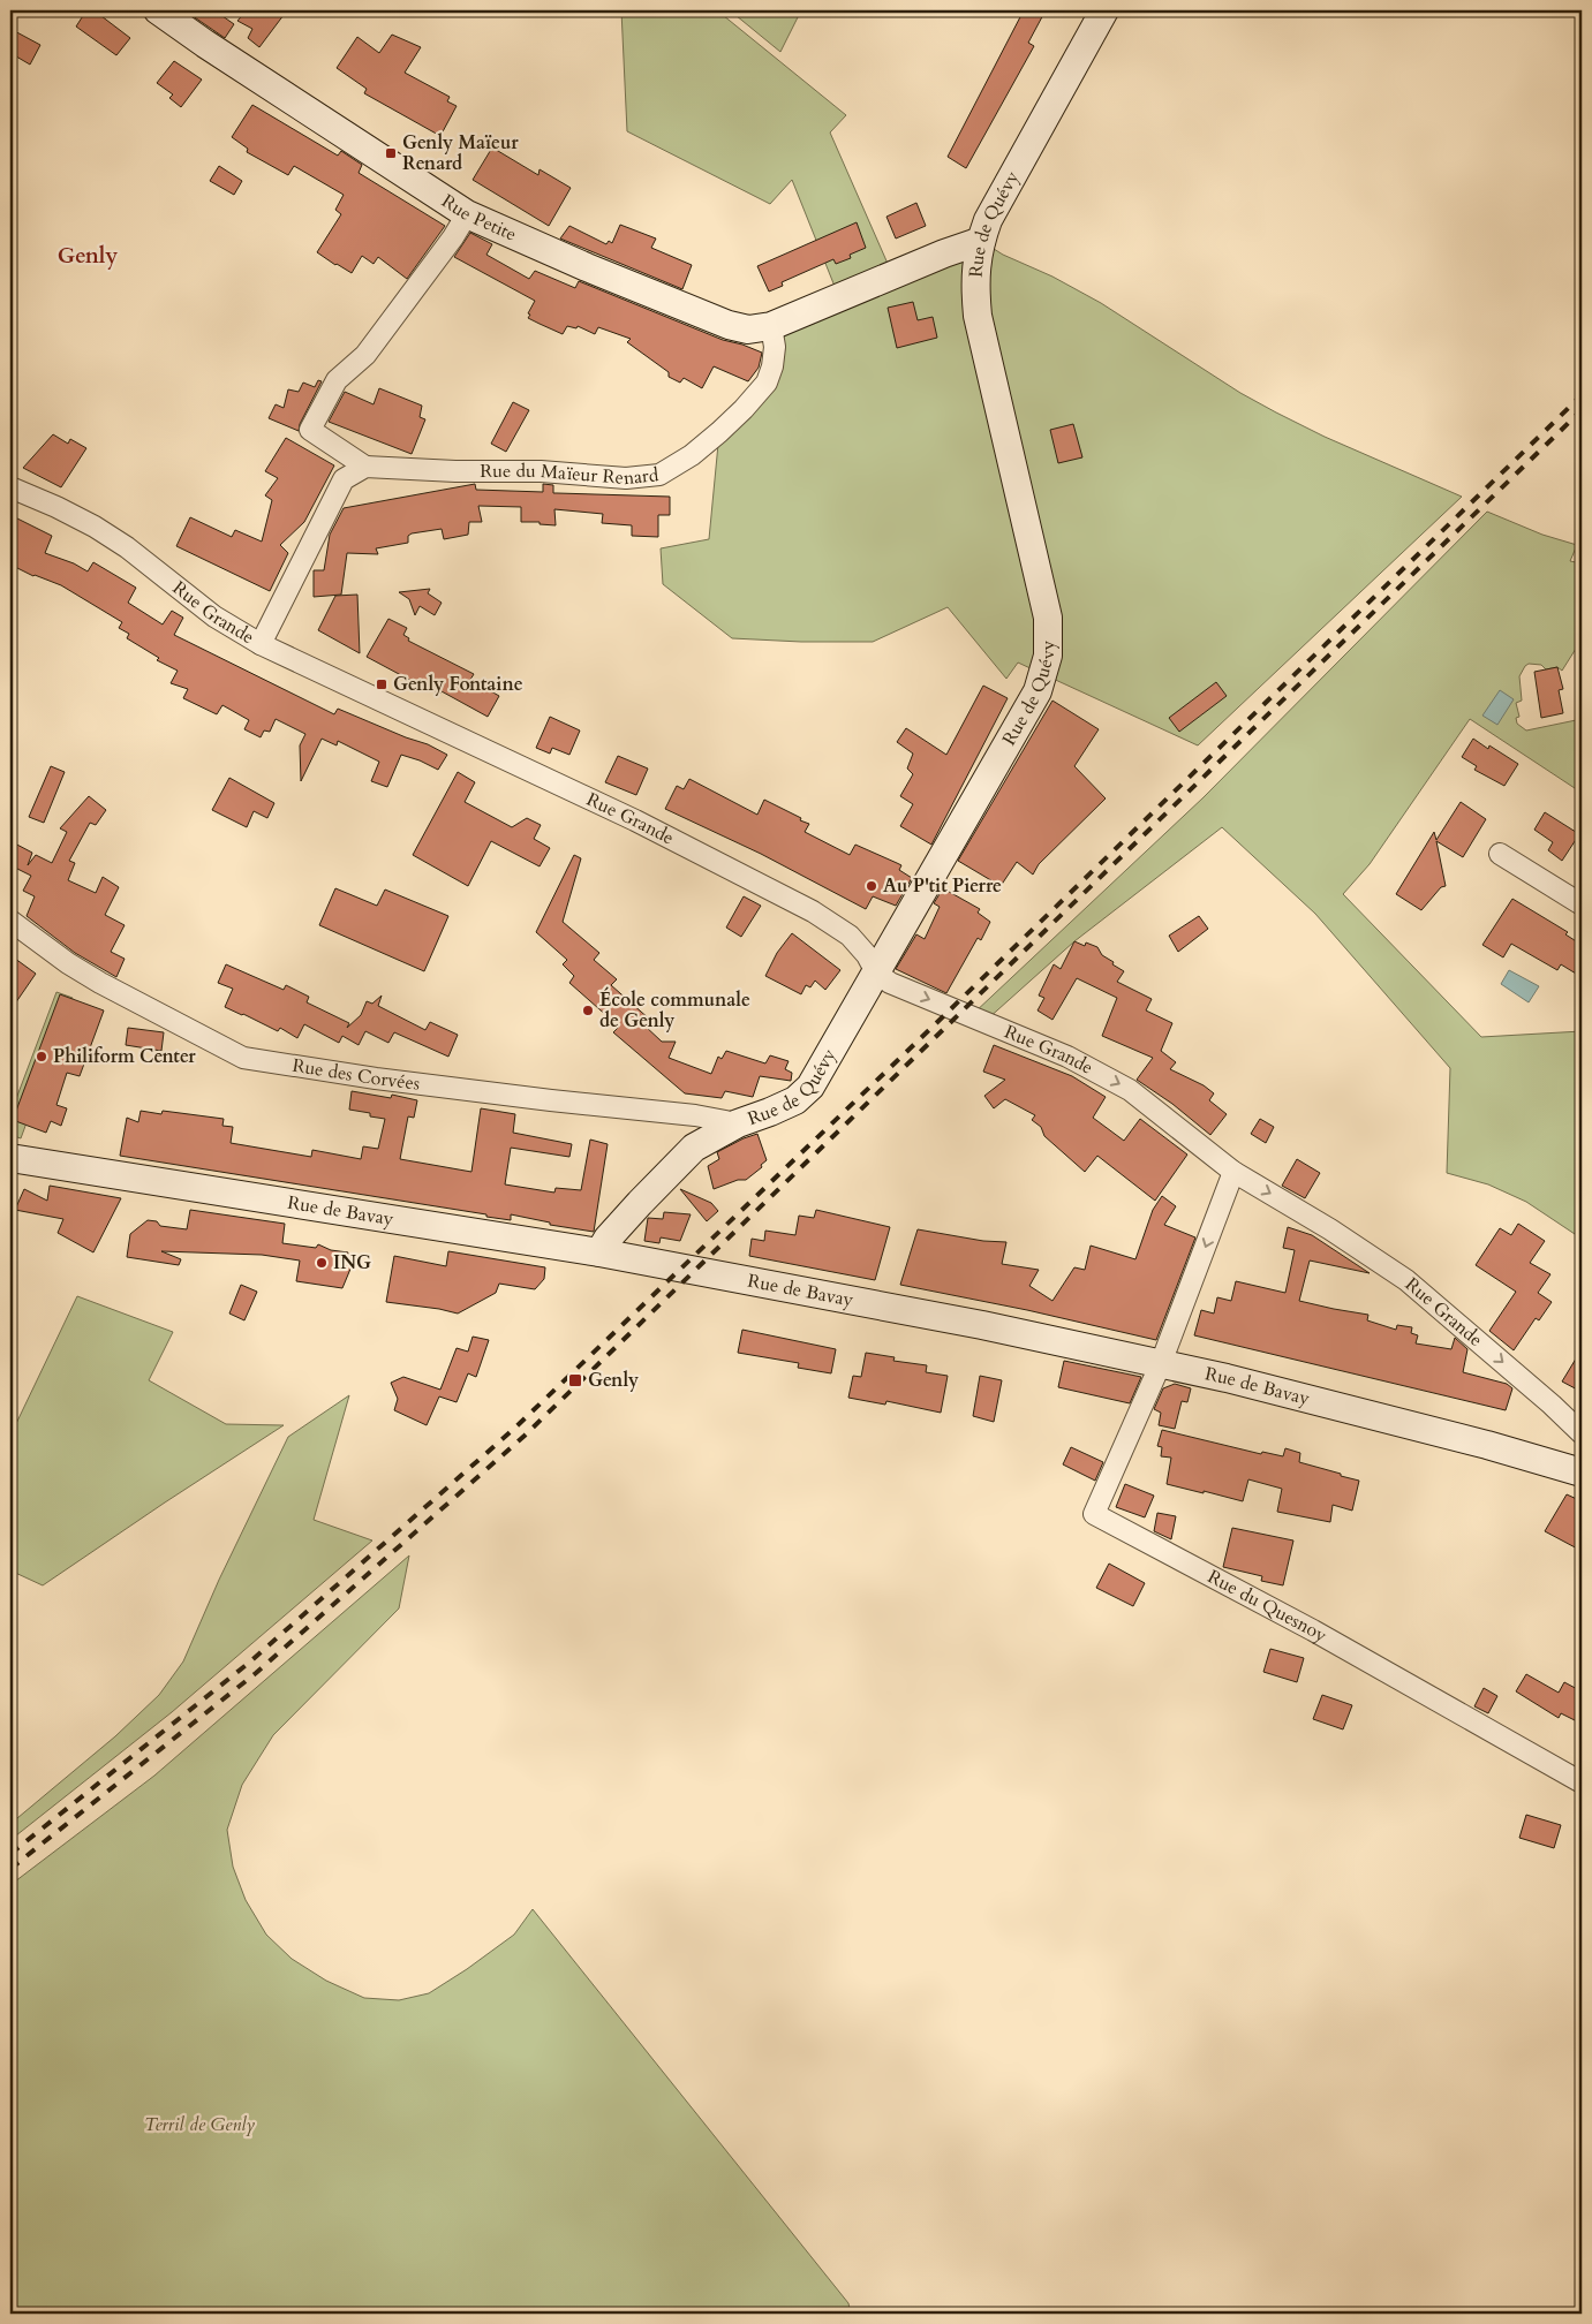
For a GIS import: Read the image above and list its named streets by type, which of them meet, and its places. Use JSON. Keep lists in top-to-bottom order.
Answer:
{
  "streets": {
    "main road": ["Rue Petite", "Rue de Quévy", "Rue de Bavay"],
    "street": [
      "Rue du Maïeur Renard",
      "Rue Grande",
      "Rue des Corvées",
      "Rue du Quesnoy"
    ]
  },
  "crossings": [
    ["Rue Petite", "Rue du Maïeur Renard"],
    ["Rue de Quévy", "Rue Grande"],
    ["Rue de Quévy", "Rue des Corvées"],
    ["Rue de Quévy", "Rue de Bavay"],
    ["Rue de Bavay", "Rue du Quesnoy"]
  ],
  "one_way": ["Rue Grande"],
  "districts": ["Genly"],
  "parks": ["Terril de Genly"],
  "places": {
    "transit": ["Genly Maïeur Renard", "Genly Fontaine", "Genly"],
    "other": [
      "Au P'tit Pierre",
      "École communale de Genly",
      "Philiform Center",
      "ING"
    ]
  }
}
